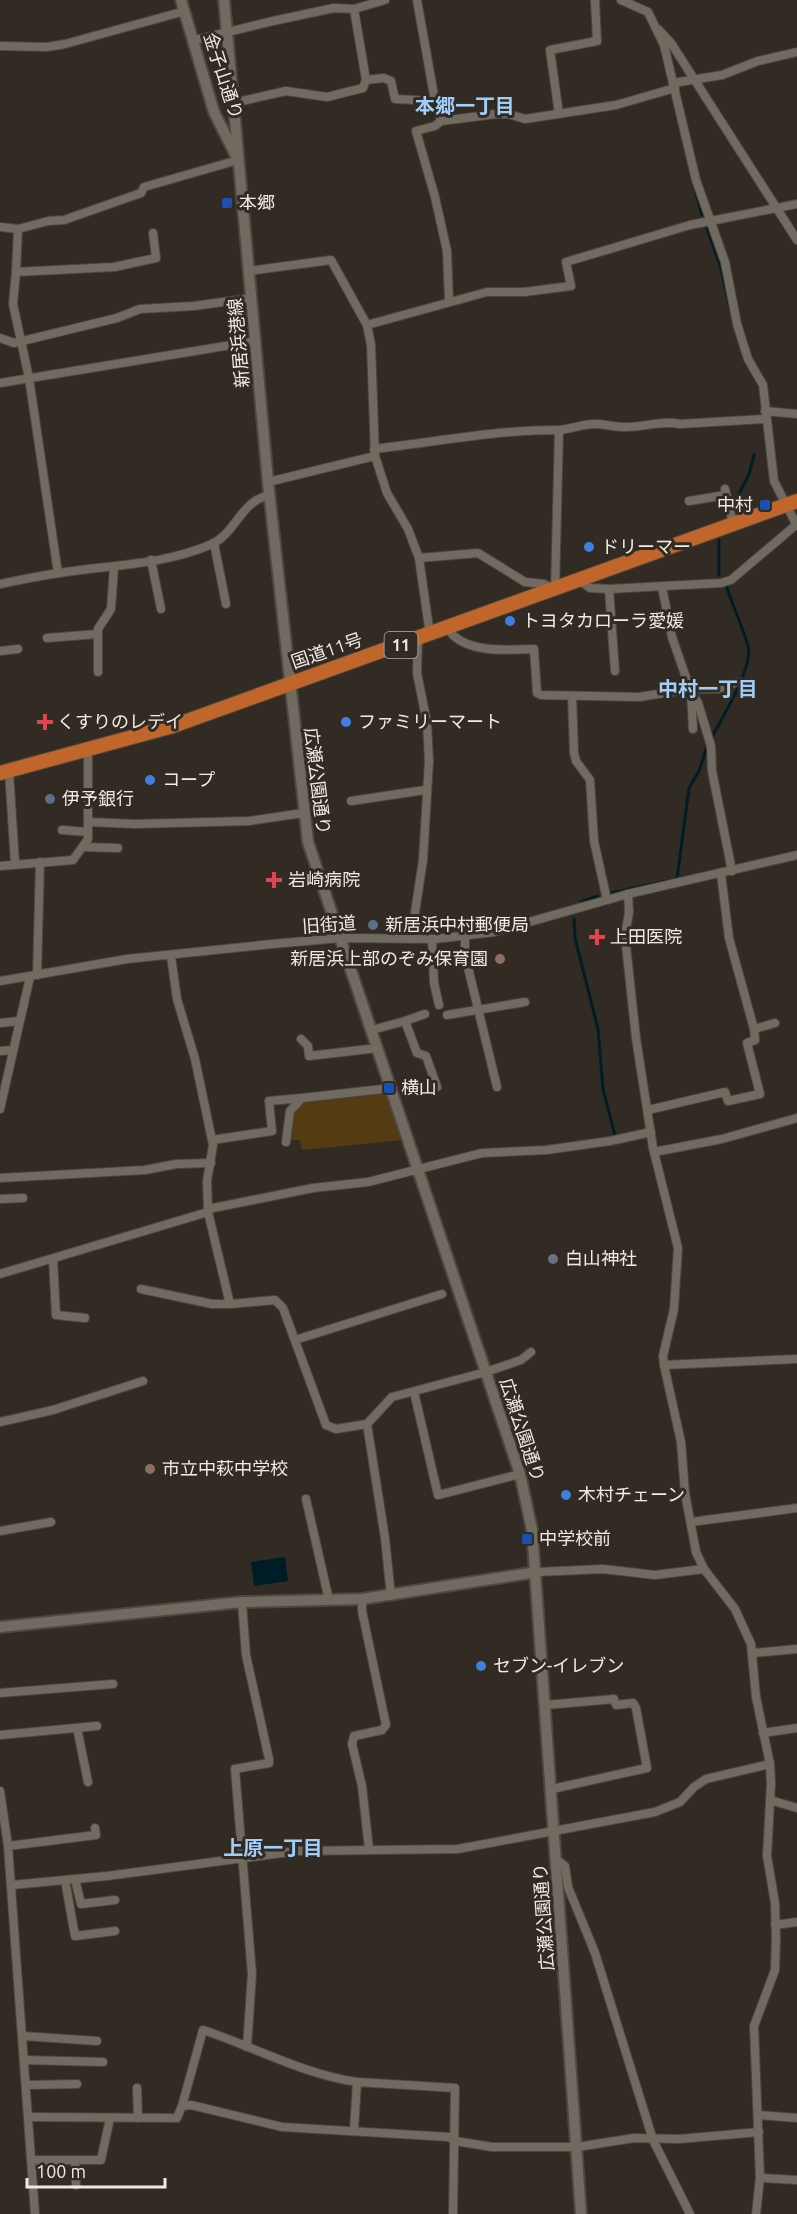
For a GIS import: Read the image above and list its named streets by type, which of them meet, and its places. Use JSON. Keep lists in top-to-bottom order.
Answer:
{
  "streets": {
    "highway": ["11", "国道11号"],
    "street": [
      "金子山通り",
      "新居浜港線",
      "広瀬公園通り",
      "旧街道"
    ]
  },
  "crossings": [
    ["金子山通り", "新居浜港線"],
    ["新居浜港線", "国道11号"],
    ["新居浜港線", "広瀬公園通り"],
    ["国道11号", "広瀬公園通り"],
    ["広瀬公園通り", "旧街道"]
  ],
  "districts": ["本郷一丁目", "中村一丁目", "上原一丁目"],
  "places": {
    "transit": [
      "本郷",
      "中村",
      "横山",
      "中学校前"
    ],
    "other": [
      "ドリーマー",
      "トヨタカローラ愛媛",
      "ファミリーマート",
      "コープ",
      "伊予銀行",
      "新居浜中村郵便局",
      "新居浜上部のぞみ保育園",
      "白山神社",
      "市立中萩中学校",
      "木村チェーン",
      "セブン-イレブン"
    ],
    "health": ["くすりのレデイ", "岩崎病院", "上田医院"]
  },
  "scale_bar": "100 m"
}
